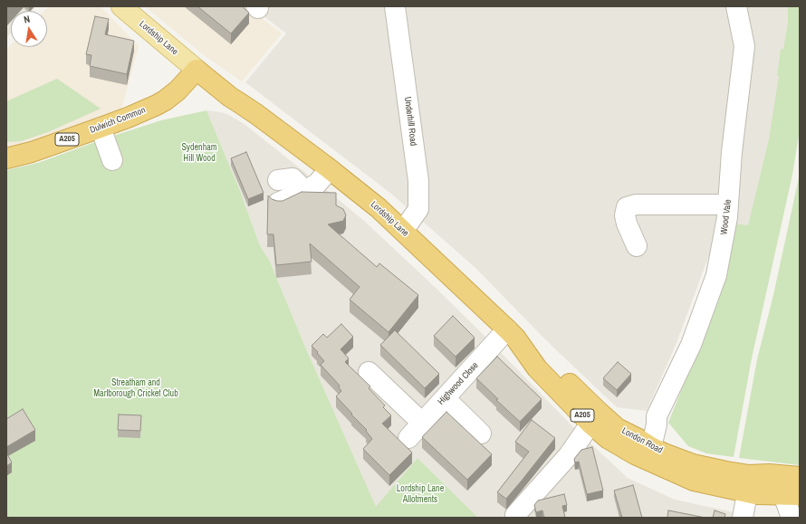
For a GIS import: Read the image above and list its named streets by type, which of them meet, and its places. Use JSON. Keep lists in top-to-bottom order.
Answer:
{
  "streets": {
    "highway": [
      "Lordship Lane",
      "Dulwich Common",
      "A205",
      "London Road"
    ],
    "street": ["Underhill Road", "Wood Vale", "Highwood Close"]
  },
  "crossings": [
    ["Lordship Lane", "Dulwich Common"],
    ["Lordship Lane", "Underhill Road"],
    ["Lordship Lane", "Wood Vale"],
    ["Lordship Lane", "Highwood Close"],
    ["Lordship Lane", "London Road"],
    ["Wood Vale", "London Road"],
    ["Highwood Close", "London Road"]
  ],
  "parks": ["Sydenham Hill Wood", "Streatham and Marlborough Cricket Club", "Lordship Lane Allotments"],
  "north": "top"
}
